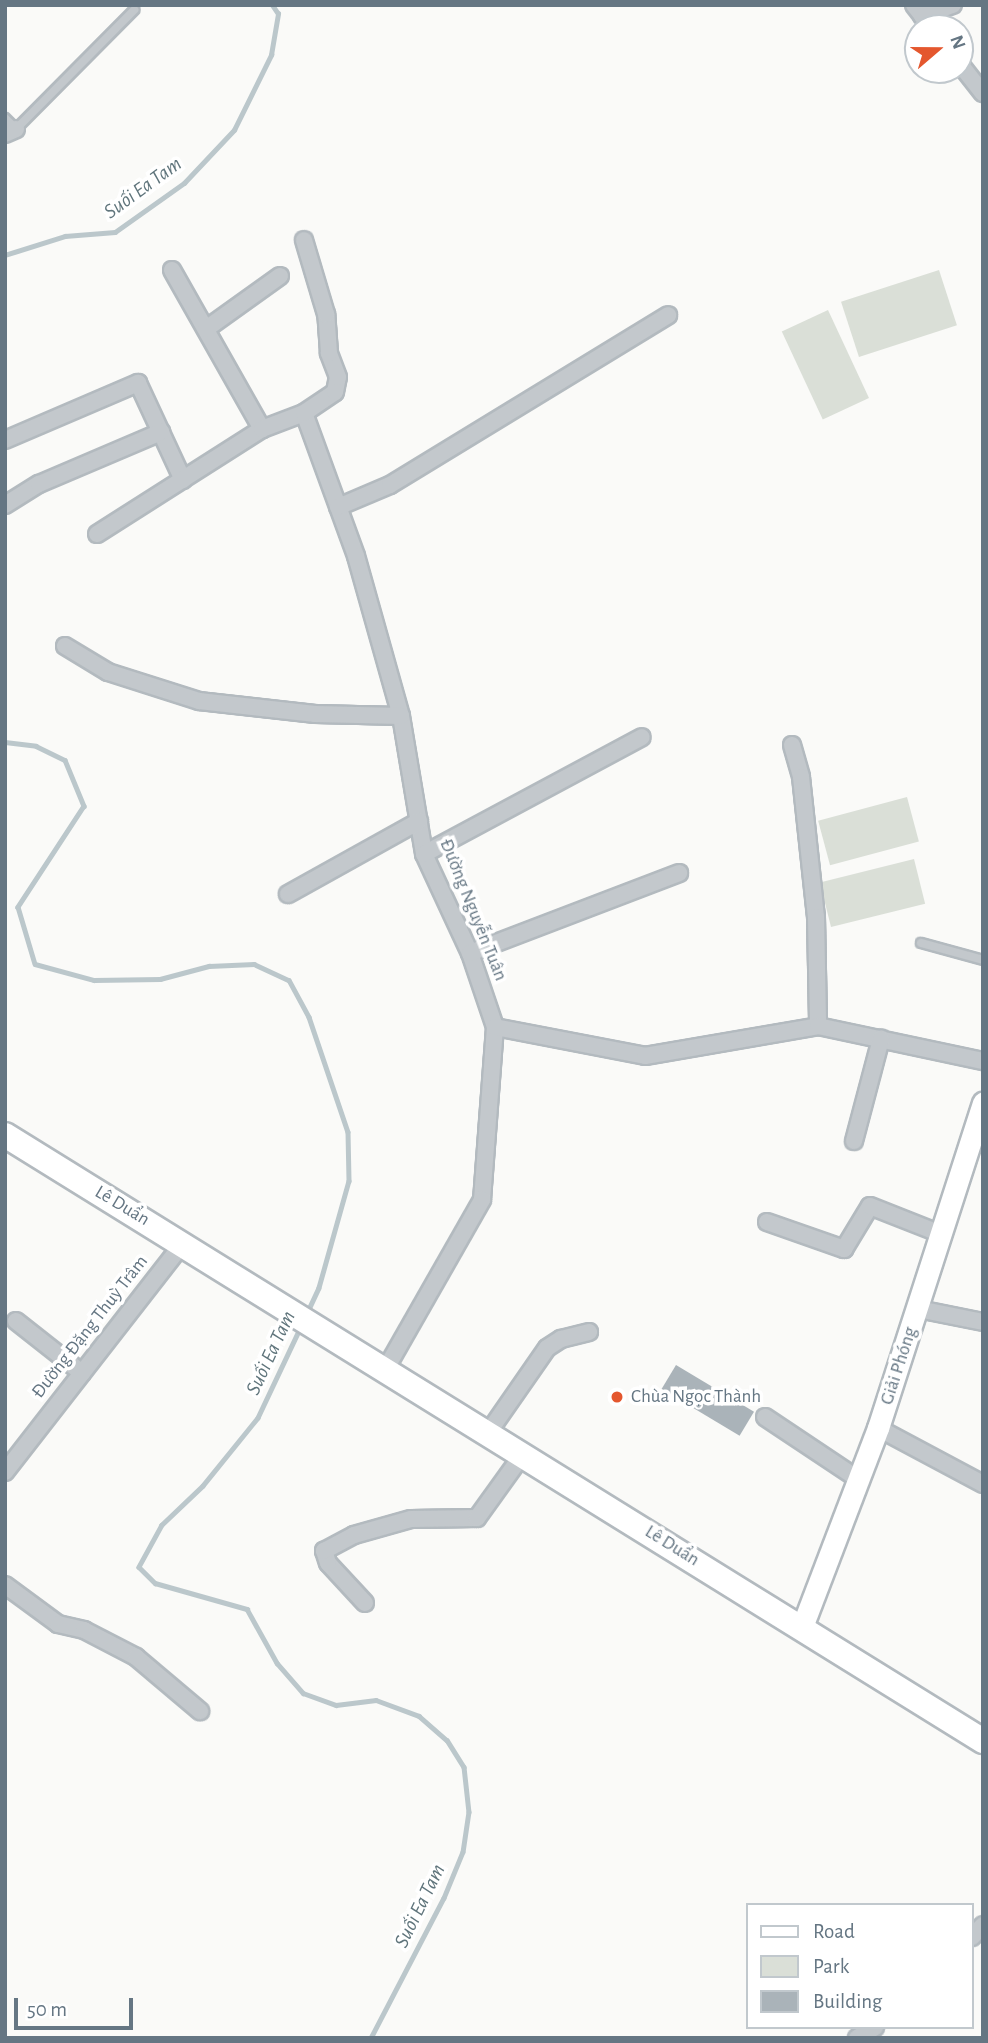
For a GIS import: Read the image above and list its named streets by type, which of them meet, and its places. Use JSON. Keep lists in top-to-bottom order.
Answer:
{
  "streets": {
    "main road": ["Lê Duẩn"],
    "street": ["Đường Nguyễn Tuân", "Đường Đặng Thuỳ Trâm", "Giải Phóng"]
  },
  "crossings": [
    ["Đường Nguyễn Tuân", "Lê Duẩn"],
    ["Lê Duẩn", "Đường Đặng Thuỳ Trâm"],
    ["Lê Duẩn", "Giải Phóng"]
  ],
  "water": ["Suối Ea Tam"],
  "places": ["Chùa Ngọc Thành"],
  "legend": ["Road", "Park", "Building"],
  "scale_bar": "50 m",
  "north": "right"
}
